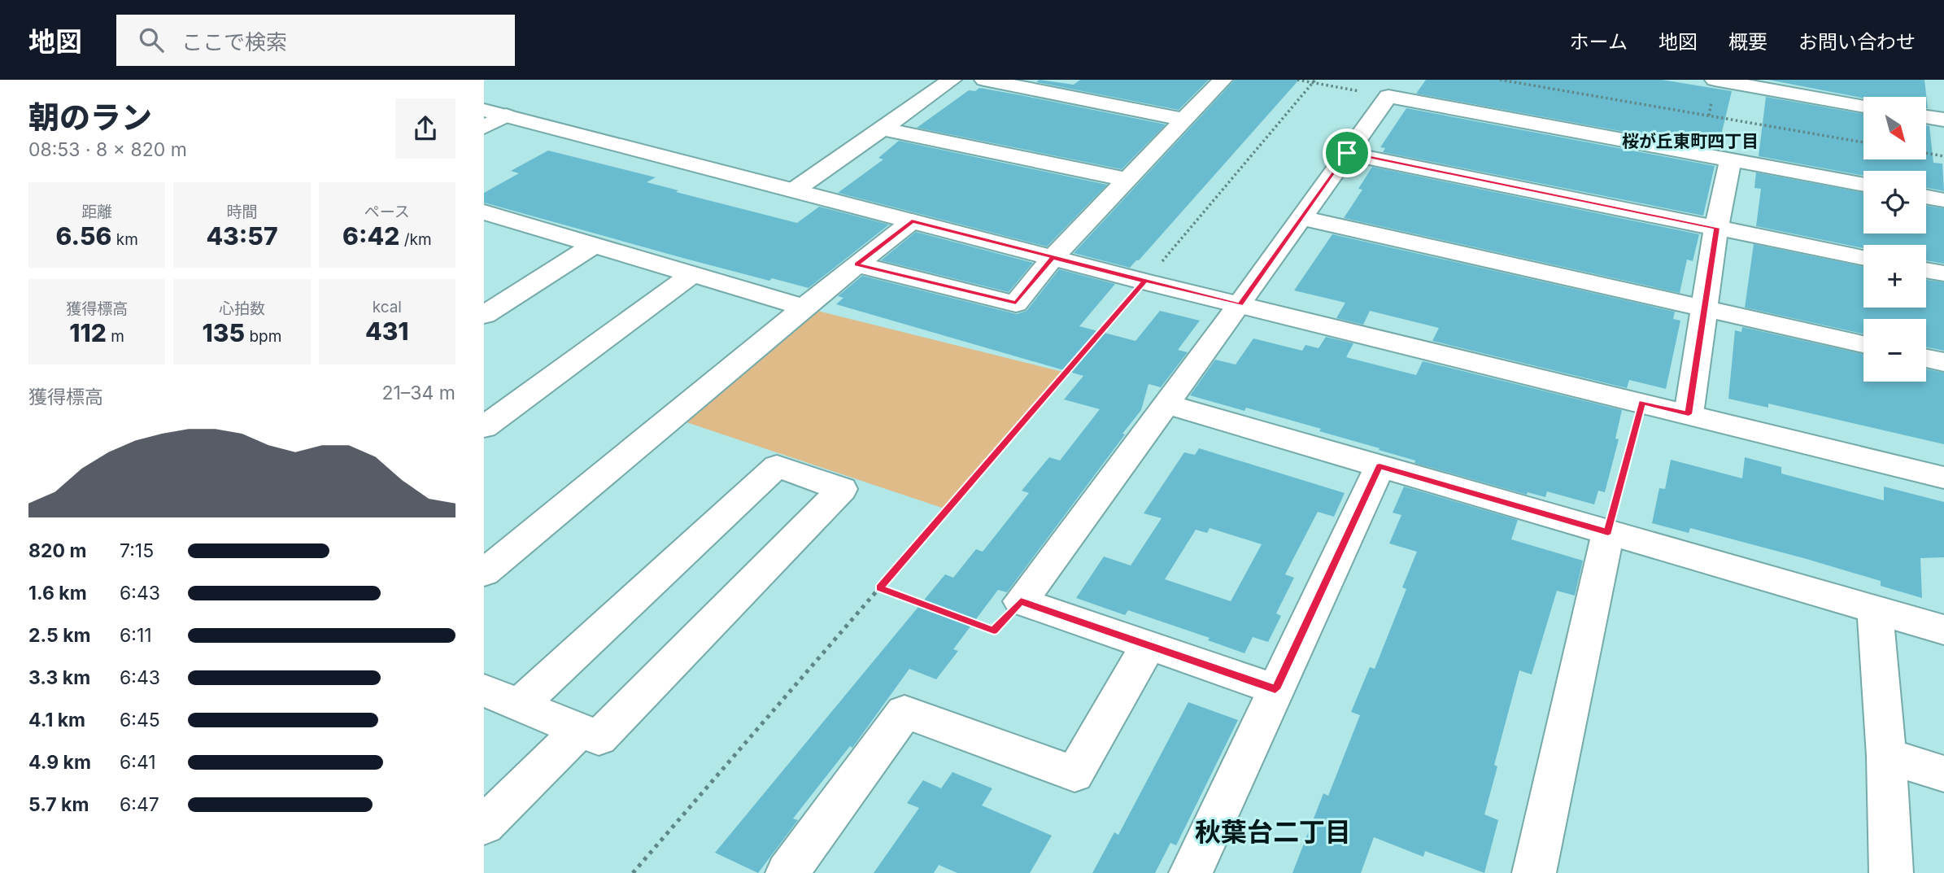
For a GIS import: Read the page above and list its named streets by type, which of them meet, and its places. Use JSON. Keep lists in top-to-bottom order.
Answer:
{
  "districts": ["桜が丘東町四丁目", "秋葉台二丁目"],
  "north": "bottom right",
  "page": {
    "header": "地図",
    "search": "ここで検索",
    "nav": [
      "ホーム",
      "地図",
      "概要",
      "お問い合わせ"
    ],
    "heading": ["朝のラン", "08:53 · 8 × 820 m"],
    "map_buttons": ["+", "−"],
    "stats": [
      ["距離", "6.56 km"],
      ["時間", "43:57"],
      ["ペース", "6:42 /km"],
      ["獲得標高", "112 m"],
      ["心拍数", "135 bpm"],
      ["kcal", "431"]
    ],
    "chart": ["獲得標高", "21–34 m"],
    "list": [
      {
        "name": "820 m",
        "note": "7:15"
      },
      {
        "name": "1.6 km",
        "note": "6:43"
      },
      {
        "name": "2.5 km",
        "note": "6:11"
      },
      {
        "name": "3.3 km",
        "note": "6:43"
      },
      {
        "name": "4.1 km",
        "note": "6:45"
      },
      {
        "name": "4.9 km",
        "note": "6:41"
      },
      {
        "name": "5.7 km",
        "note": "6:47"
      }
    ]
  }
}
